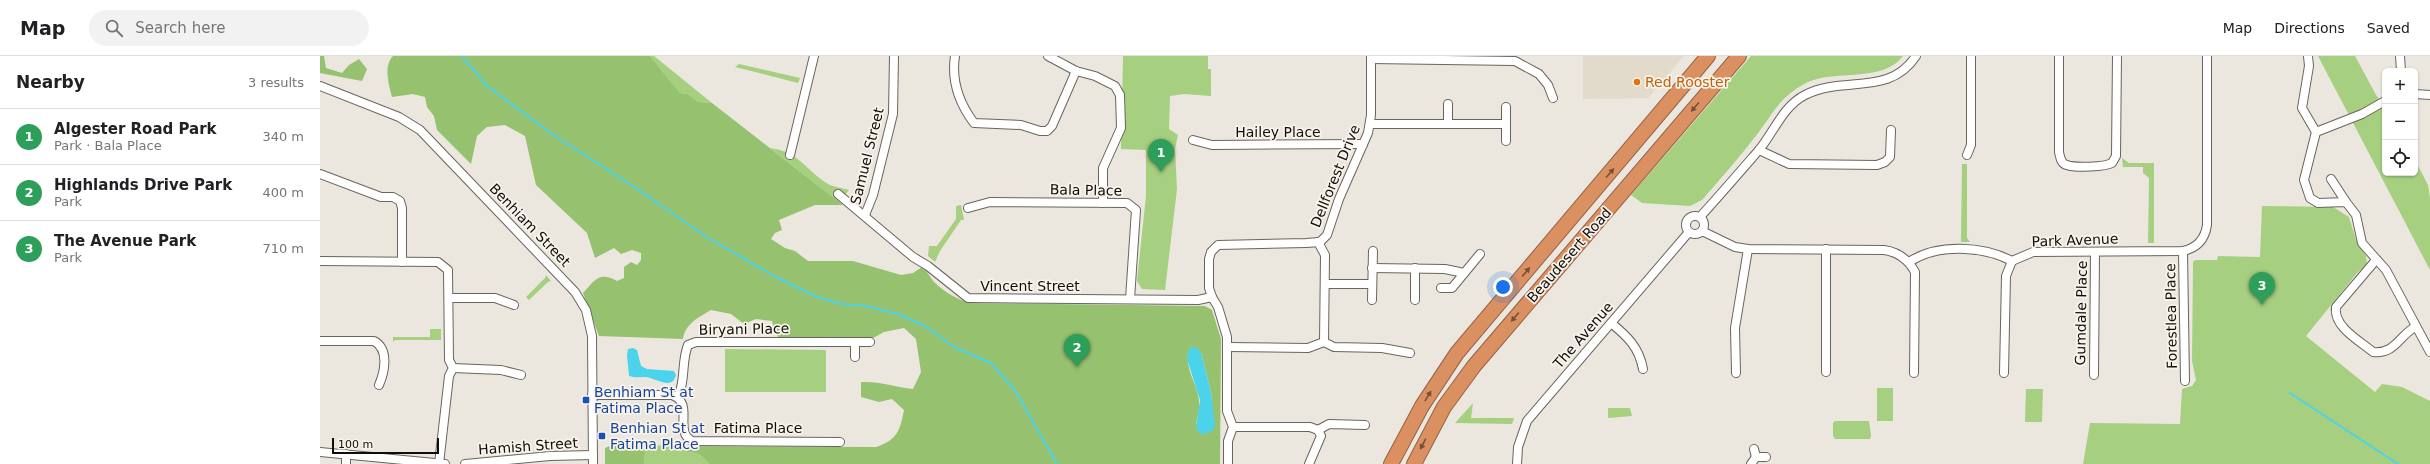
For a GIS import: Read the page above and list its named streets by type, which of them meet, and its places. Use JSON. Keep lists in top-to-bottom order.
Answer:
{
  "streets": {
    "highway": ["Beaudesert Road"],
    "street": [
      "Hailey Place",
      "Samuel Street",
      "Dellforest Drive",
      "Bala Place",
      "Benhiam Street",
      "Park Avenue",
      "Vincent Street",
      "Gumdale Place",
      "Forestlea Place",
      "Biryani Place",
      "The Avenue",
      "Fatima Place",
      "Hamish Street"
    ]
  },
  "crossings": [
    ["Hailey Place", "Dellforest Drive"],
    ["Samuel Street", "Vincent Street"],
    ["Dellforest Drive", "Vincent Street"],
    ["Bala Place", "Vincent Street"],
    ["Benhiam Street", "Hamish Street"],
    ["Park Avenue", "Gumdale Place"],
    ["Park Avenue", "Forestlea Place"],
    ["Biryani Place", "Fatima Place"]
  ],
  "places": {
    "other": ["Red Rooster"],
    "transit": ["Benhiam St at Fatima Place", "Benhian St at Fatima Place"]
  },
  "scale_bar": "100 m",
  "page": {
    "header": "Map",
    "search": "Search here",
    "nav": ["Map", "Directions", "Saved"],
    "heading": ["Nearby", "3 results"],
    "map_buttons": ["+", "−"],
    "list": [
      {
        "mark": "1",
        "name": "Algester Road Park",
        "note": "Park · Bala Place",
        "value": "340 m"
      },
      {
        "mark": "2",
        "name": "Highlands Drive Park",
        "note": "Park",
        "value": "400 m"
      },
      {
        "mark": "3",
        "name": "The Avenue Park",
        "note": "Park",
        "value": "710 m"
      }
    ],
    "pins": ["1", "3", "2"],
    "scale": "100 m"
  }
}
